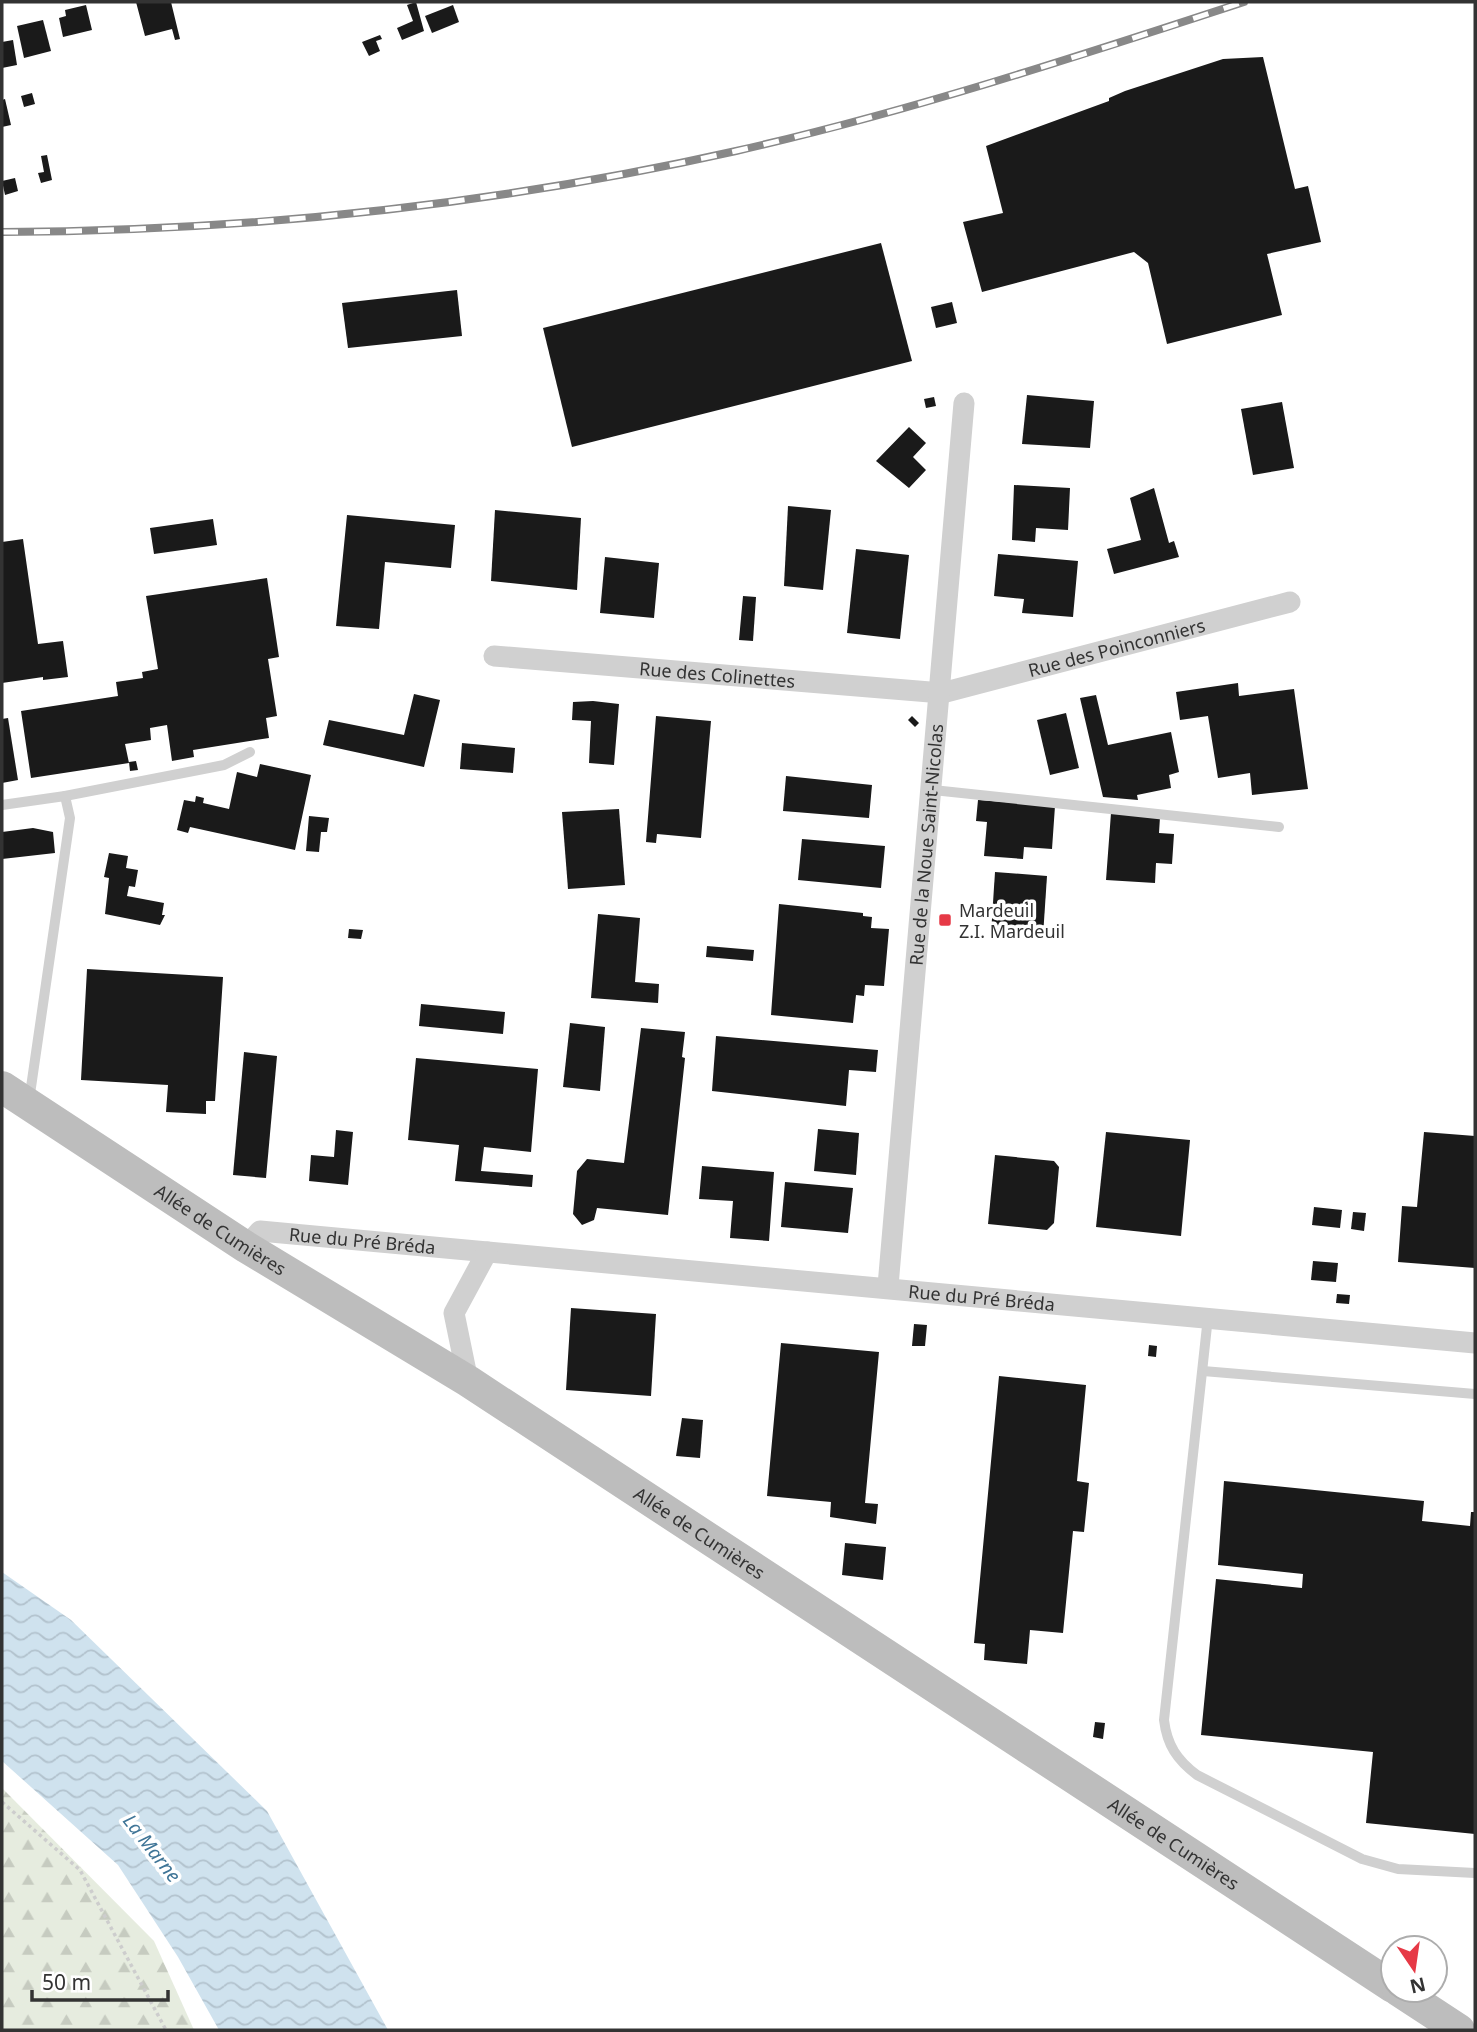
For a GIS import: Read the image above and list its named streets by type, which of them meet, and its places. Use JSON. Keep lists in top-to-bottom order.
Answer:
{
  "streets": {
    "main road": ["Allée de Cumières"],
    "street": [
      "Rue des Poinconniers",
      "Rue des Colinettes",
      "Rue de la Noue Saint-Nicolas",
      "Rue du Pré Bréda"
    ]
  },
  "crossings": [
    ["Rue des Poinconniers", "Rue des Colinettes"],
    ["Rue des Poinconniers", "Rue de la Noue Saint-Nicolas"],
    ["Rue des Colinettes", "Rue de la Noue Saint-Nicolas"],
    ["Rue de la Noue Saint-Nicolas", "Rue du Pré Bréda"],
    ["Allée de Cumières", "Rue du Pré Bréda"]
  ],
  "water": ["La Marne"],
  "places": {
    "transit": ["Mardeuil Z.I. Mardeuil"]
  },
  "scale_bar": "50 m",
  "north": "bottom"
}
